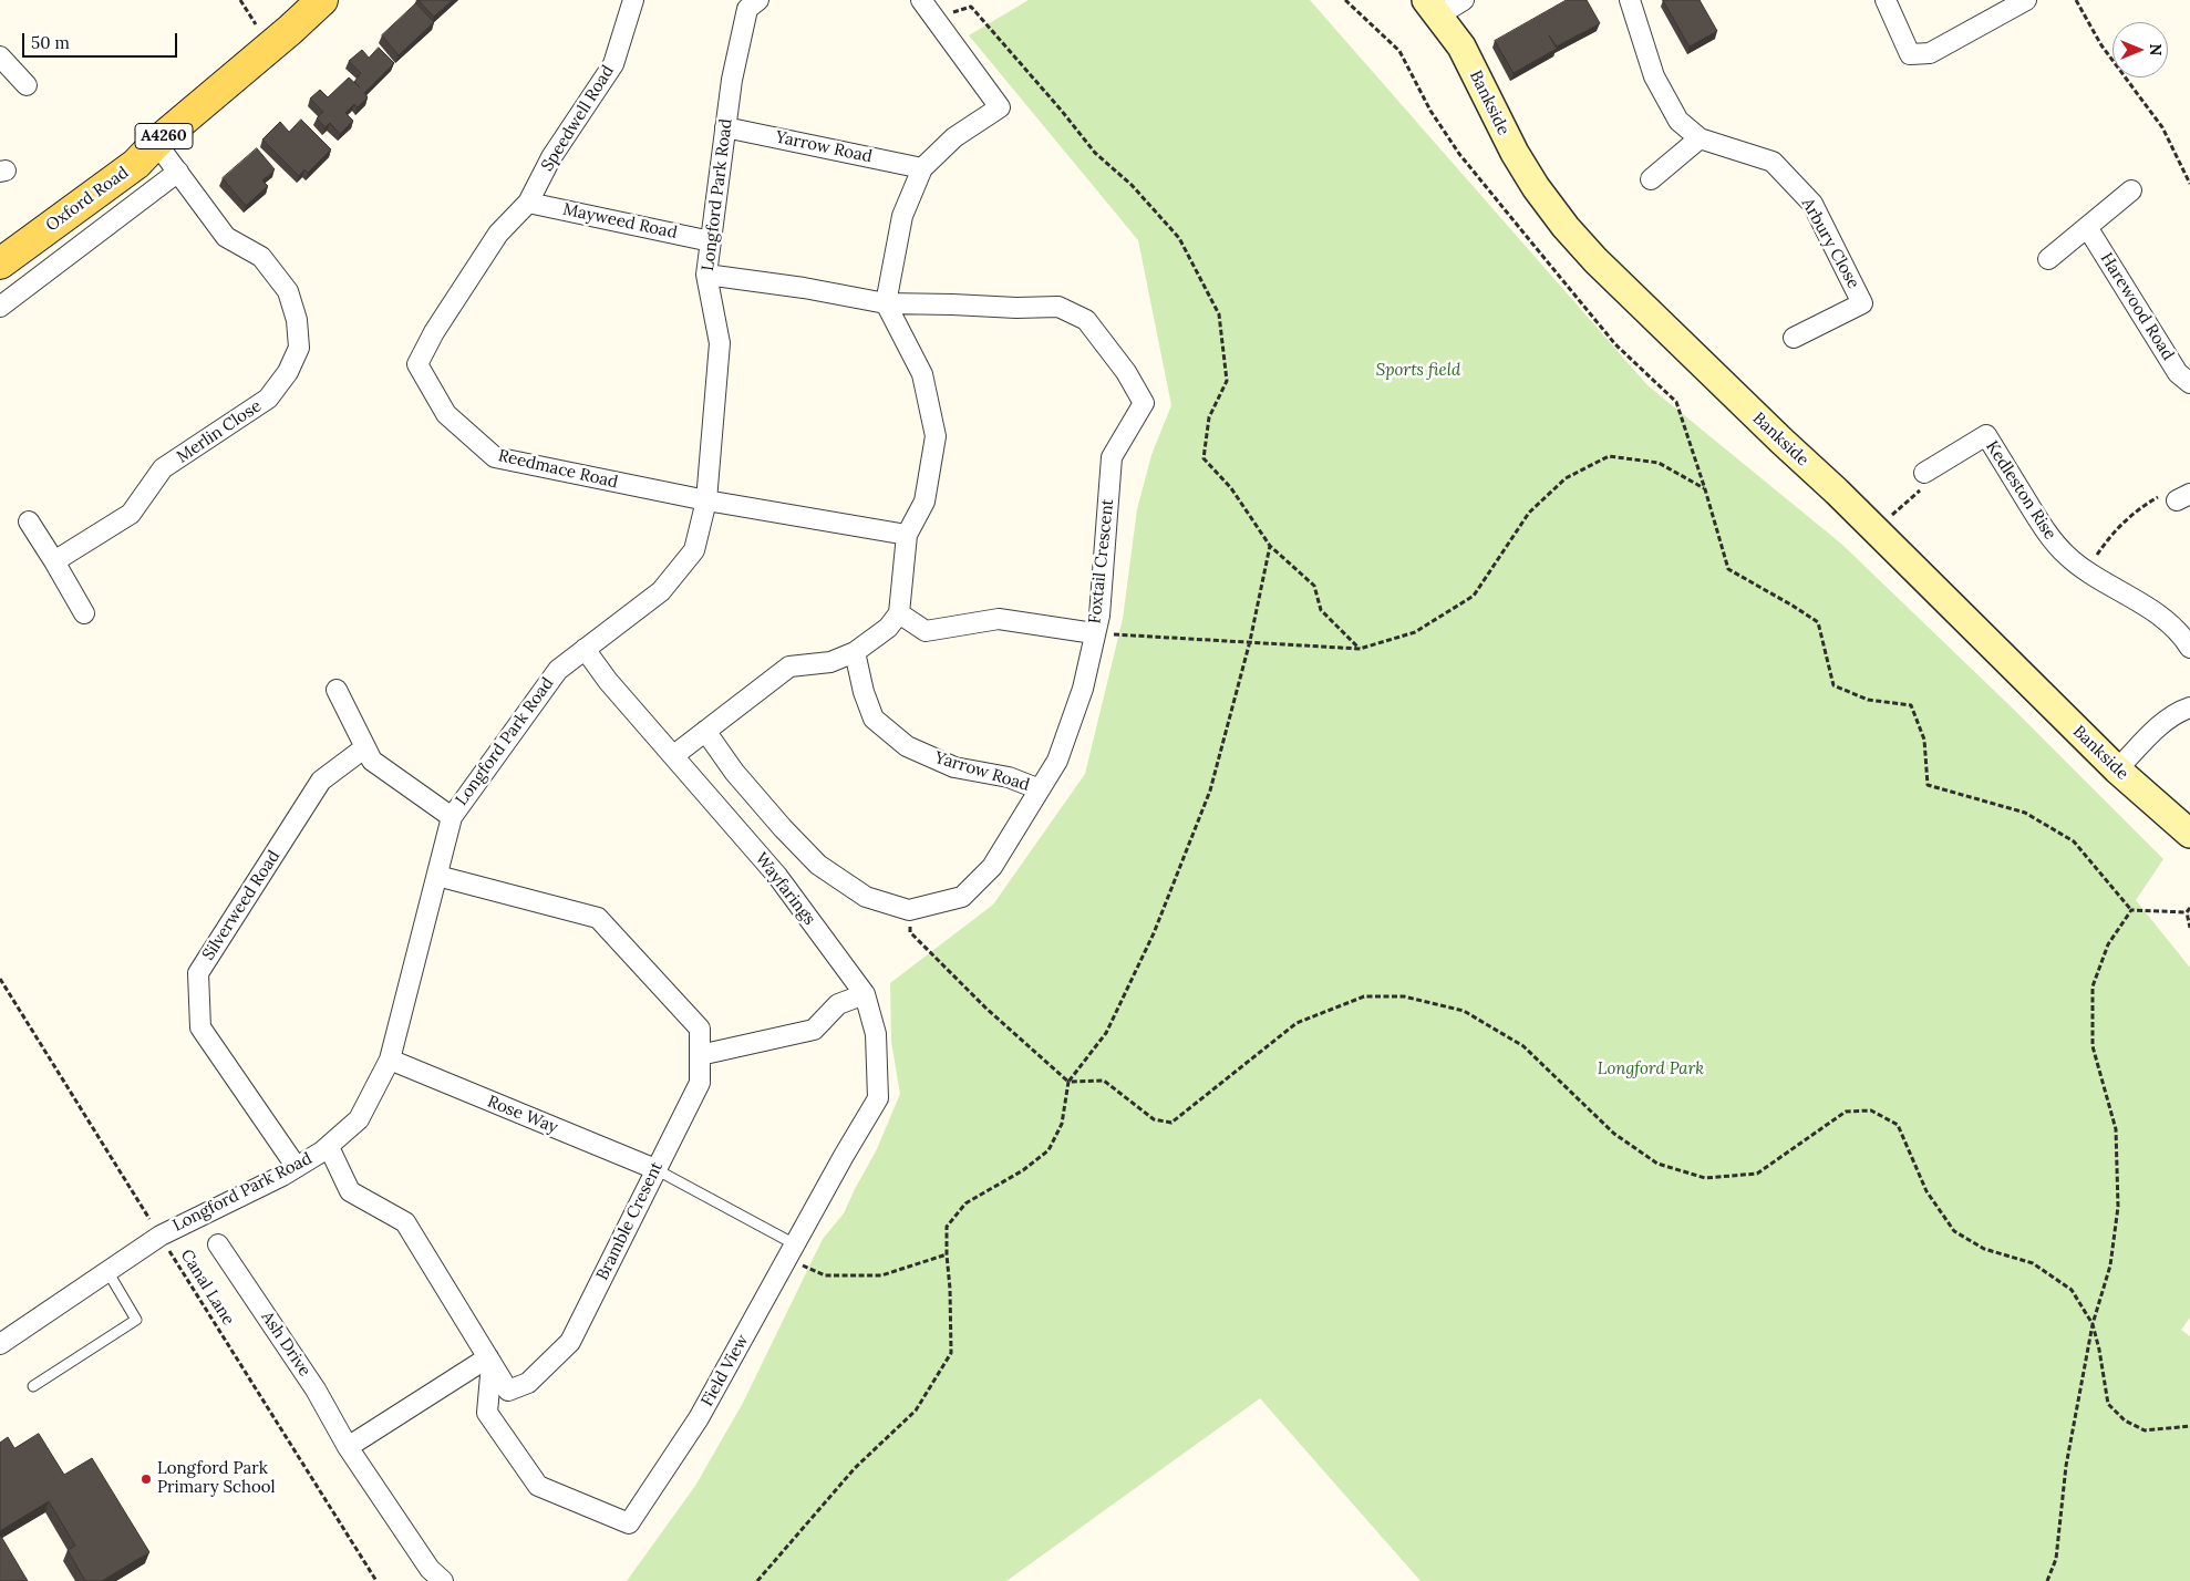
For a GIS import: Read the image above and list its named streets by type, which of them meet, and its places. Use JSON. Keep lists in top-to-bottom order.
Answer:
{
  "streets": {
    "main road": ["A4260", "Oxford Road"],
    "street": [
      "Bankside",
      "Speedwell Road",
      "Yarrow Road",
      "Longford Park Road",
      "Mayweed Road",
      "Arbury Close",
      "Harewood Road",
      "Merlin Close",
      "Reedmace Road",
      "Kedleston Rise",
      "Foxtail Crescent",
      "Wayfarings",
      "Silverweed Road",
      "Rose Way",
      "Bramble Cresent",
      "Ash Drive",
      "Field View"
    ],
    "path": ["Canal Lane"]
  },
  "crossings": [
    ["Speedwell Road", "Mayweed Road"],
    ["Speedwell Road", "Reedmace Road"],
    ["Yarrow Road", "Longford Park Road"],
    ["Yarrow Road", "Foxtail Crescent"],
    ["Longford Park Road", "Mayweed Road"],
    ["Longford Park Road", "Reedmace Road"],
    ["Longford Park Road", "Wayfarings"],
    ["Longford Park Road", "Silverweed Road"],
    ["Longford Park Road", "Rose Way"],
    ["Longford Park Road", "Bramble Cresent"],
    ["Longford Park Road", "Canal Lane"],
    ["Oxford Road", "Merlin Close"],
    ["Mayweed Road", "Reedmace Road"],
    ["Wayfarings", "Field View"],
    ["Rose Way", "Bramble Cresent"],
    ["Bramble Cresent", "Field View"]
  ],
  "parks": ["Sports field", "Longford Park"],
  "places": ["Longford Park Primary School"],
  "scale_bar": "50 m",
  "north": "right"
}
